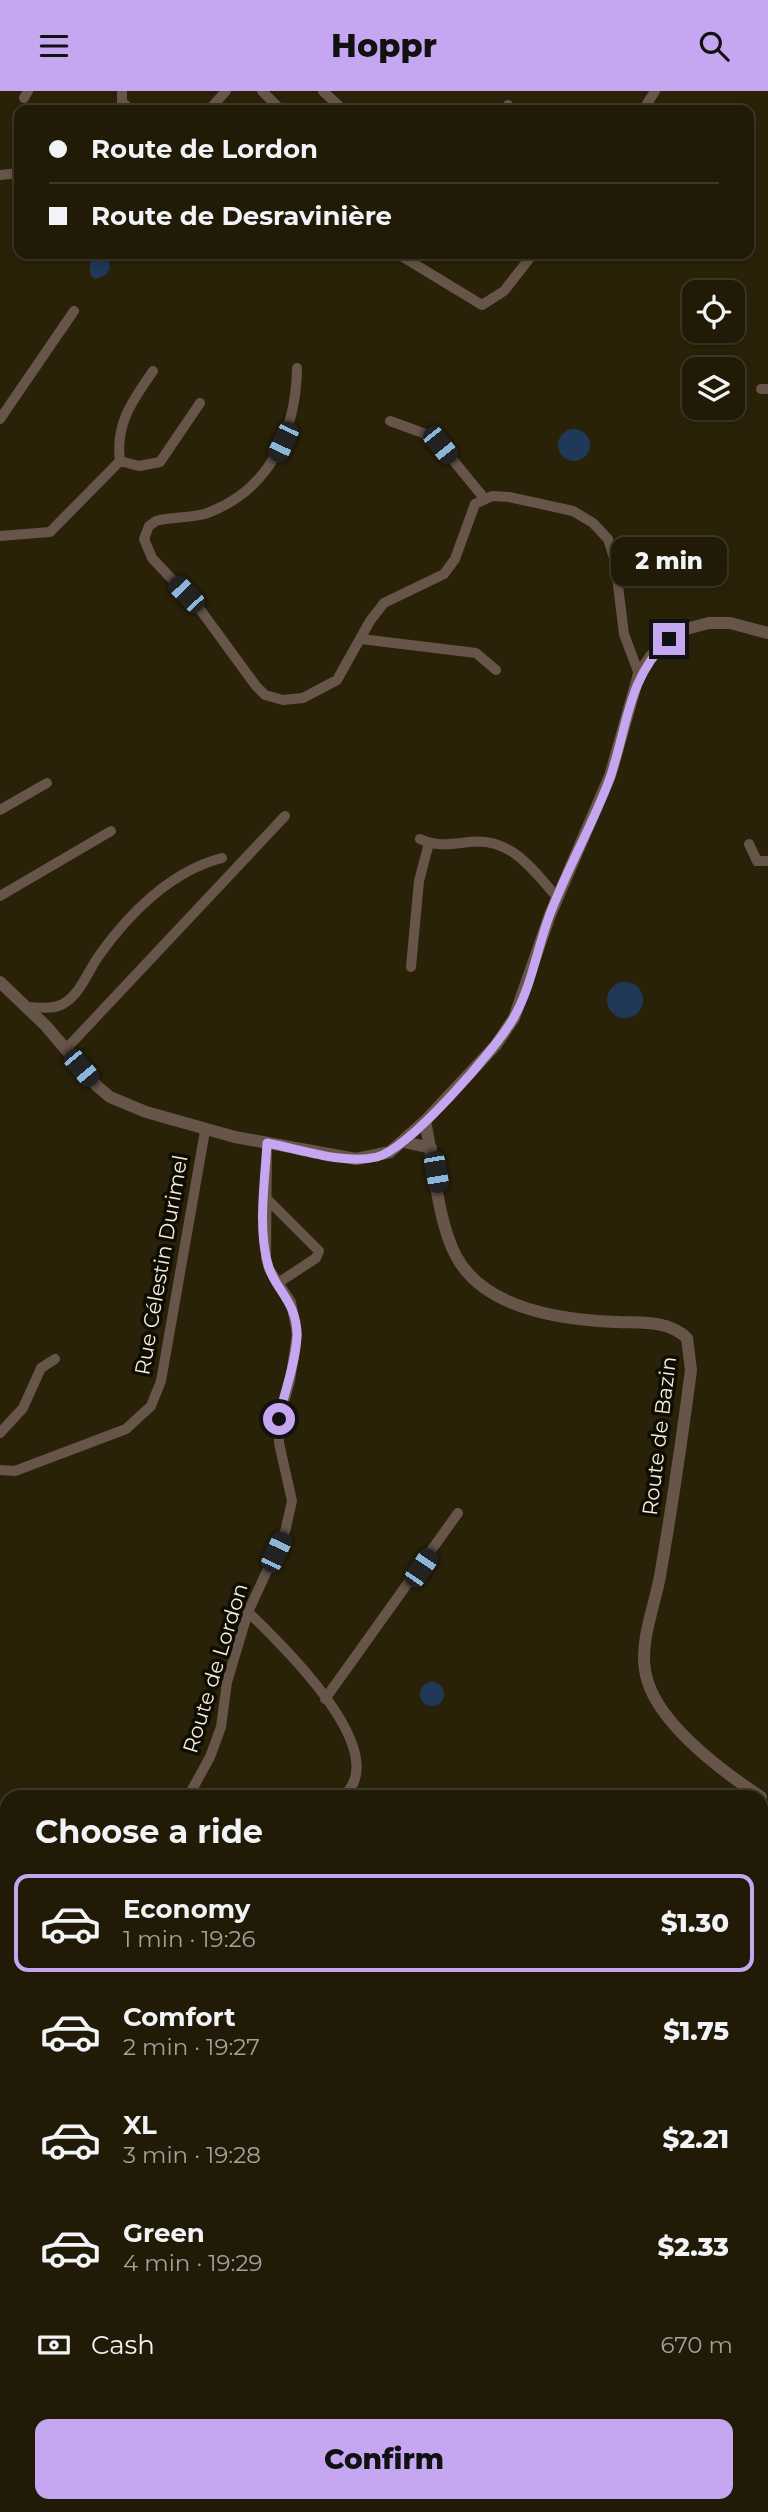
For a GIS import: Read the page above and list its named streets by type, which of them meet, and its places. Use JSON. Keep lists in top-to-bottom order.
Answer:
{
  "streets": {
    "street": ["Rue Célestin Durimel", "Route de Bazin", "Route de Lordon"]
  },
  "page": {
    "header": "Hoppr",
    "banner": ["Route de Lordon", "Route de Desravinière"],
    "bubble": "2 min",
    "heading": "Choose a ride",
    "list": [
      {
        "name": "Economy",
        "note": "1 min · 19:26",
        "value": "$1.30"
      },
      {
        "name": "Comfort",
        "note": "2 min · 19:27",
        "value": "$1.75"
      },
      {
        "name": "XL",
        "note": "3 min · 19:28",
        "value": "$2.21"
      },
      {
        "name": "Green",
        "note": "4 min · 19:29",
        "value": "$2.33"
      }
    ],
    "pay": ["Cash", "670 m"],
    "buttons": "Confirm"
  }
}
